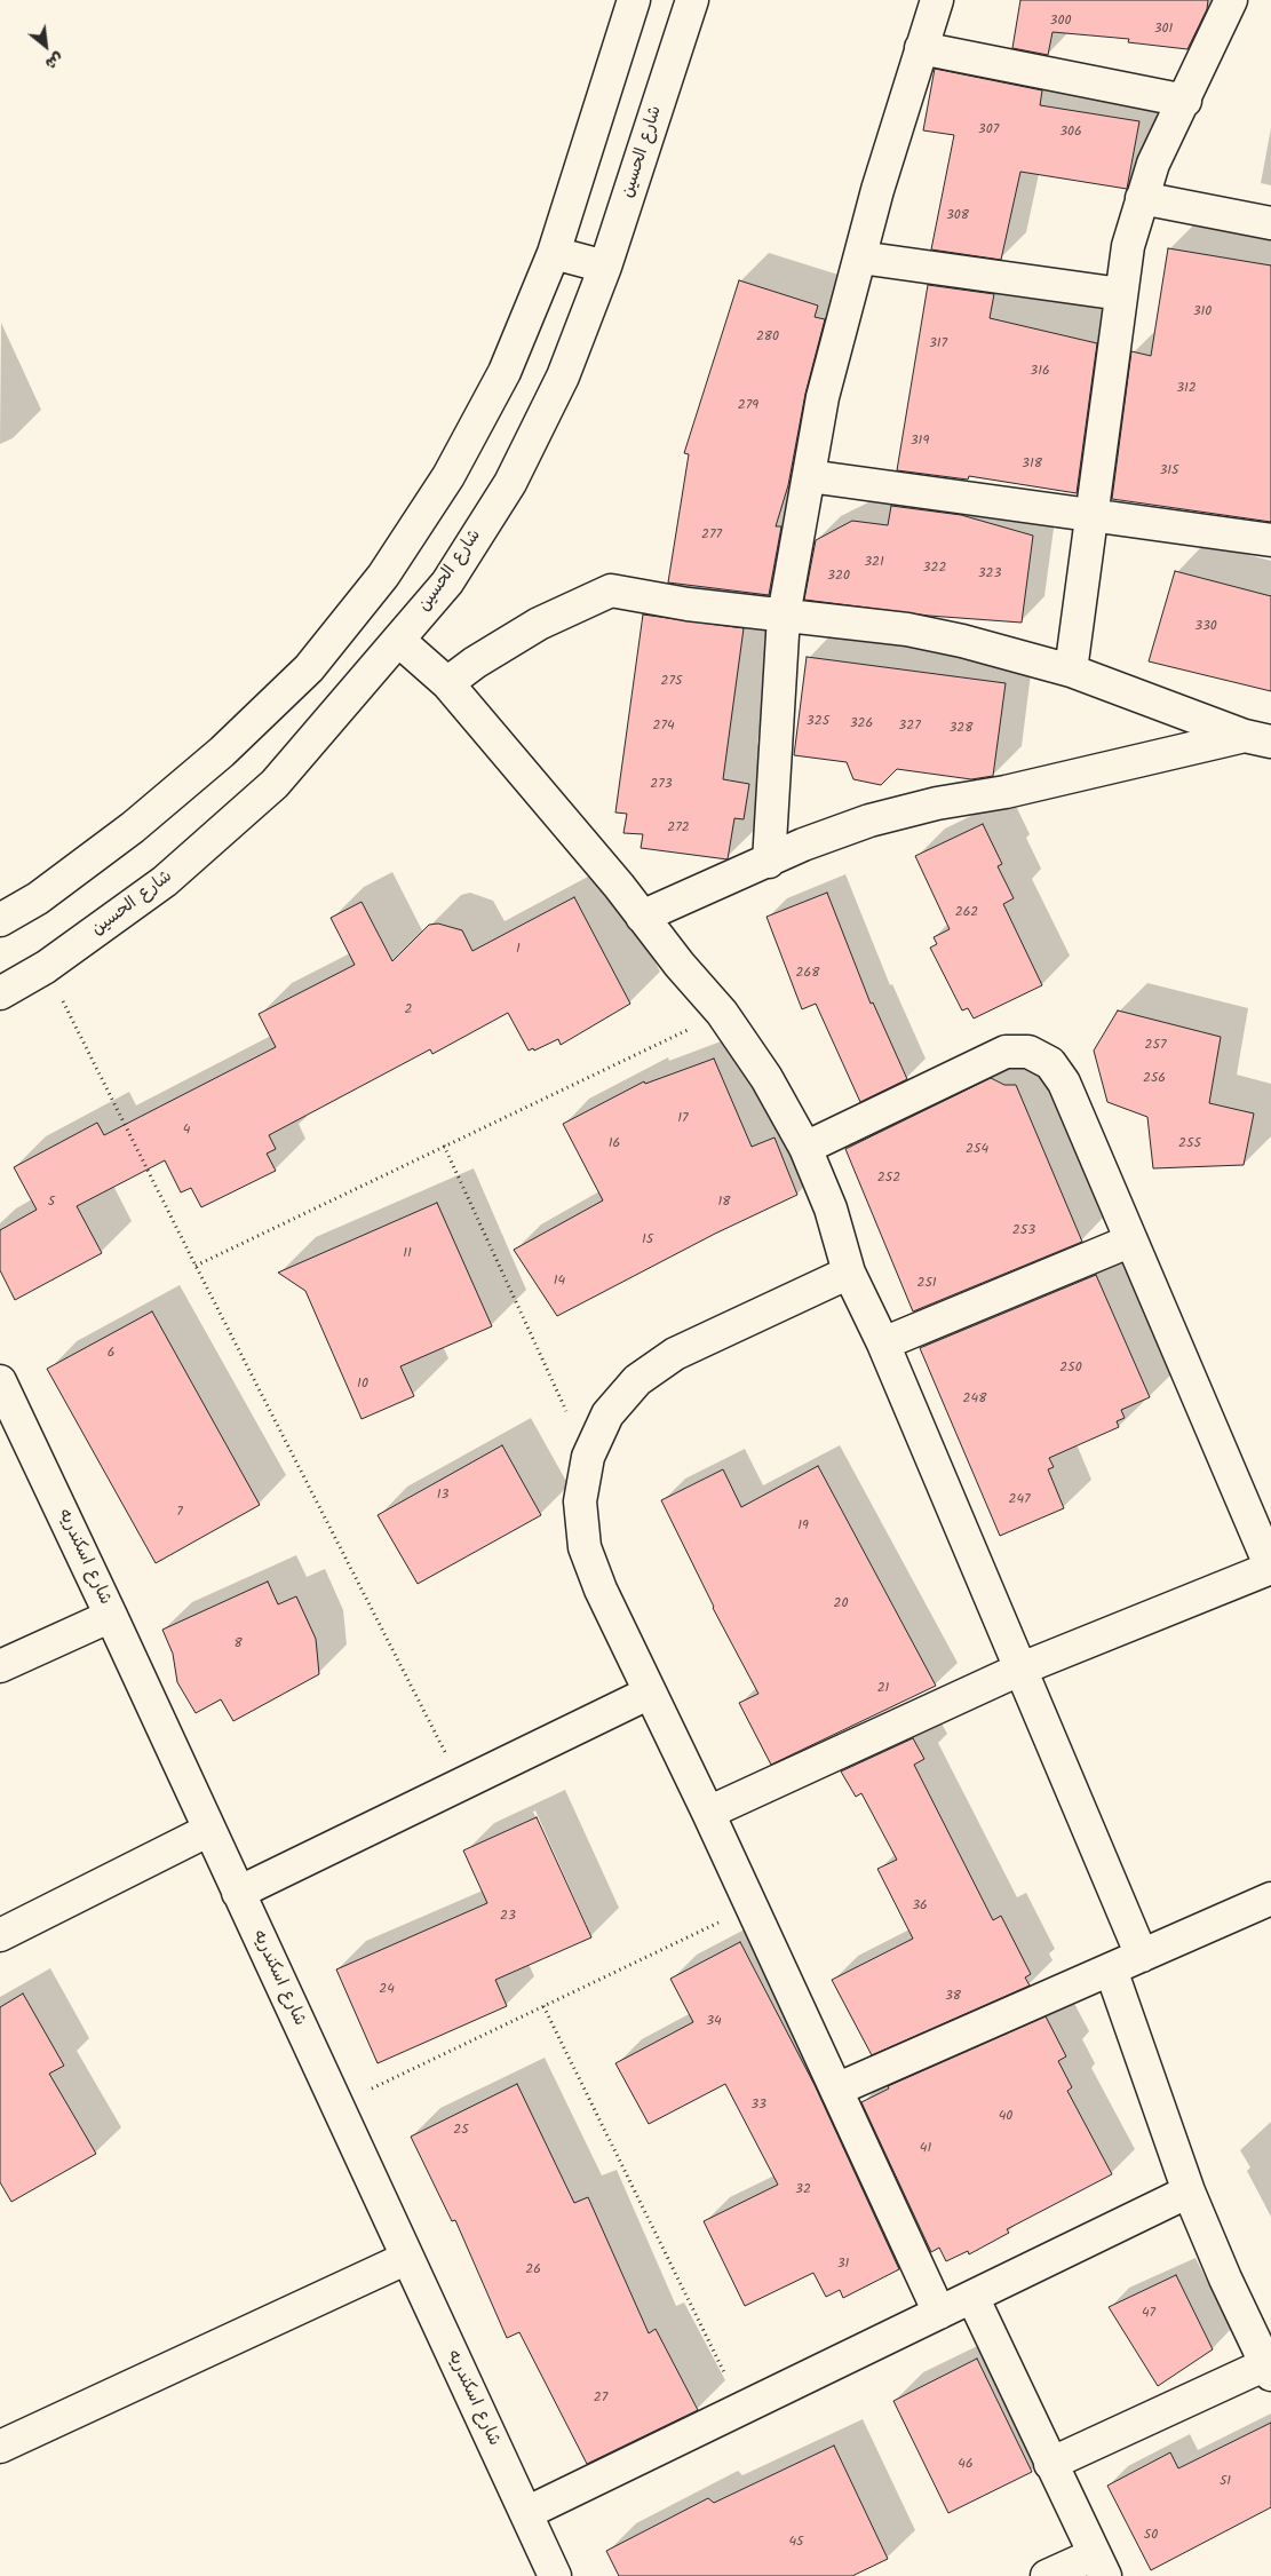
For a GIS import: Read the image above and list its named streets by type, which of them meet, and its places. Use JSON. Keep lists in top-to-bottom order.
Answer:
{
  "streets": {
    "street": ["شارع الحسين", "شارع اسكندريه"]
  },
  "house_numbers": [
    "300",
    "301",
    "307",
    "306",
    "308",
    "310",
    "280",
    "317",
    "316",
    "312",
    "279",
    "319",
    "318",
    "315",
    "277",
    "321",
    "322",
    "323",
    "320",
    "330",
    "275",
    "325",
    "326",
    "274",
    "327",
    "328",
    "273",
    "272",
    "262",
    "1",
    "268",
    "2",
    "257",
    "256",
    "17",
    "4",
    "16",
    "255",
    "254",
    "252",
    "5",
    "18",
    "253",
    "15",
    "11",
    "14",
    "251",
    "6",
    "250",
    "10",
    "248",
    "13",
    "247",
    "7",
    "19",
    "20",
    "8",
    "21",
    "36",
    "23",
    "24",
    "38",
    "34",
    "33",
    "40",
    "25",
    "41",
    "32",
    "31",
    "26",
    "47",
    "27",
    "46",
    "51",
    "50",
    "45"
  ],
  "north": "bottom right"
}
